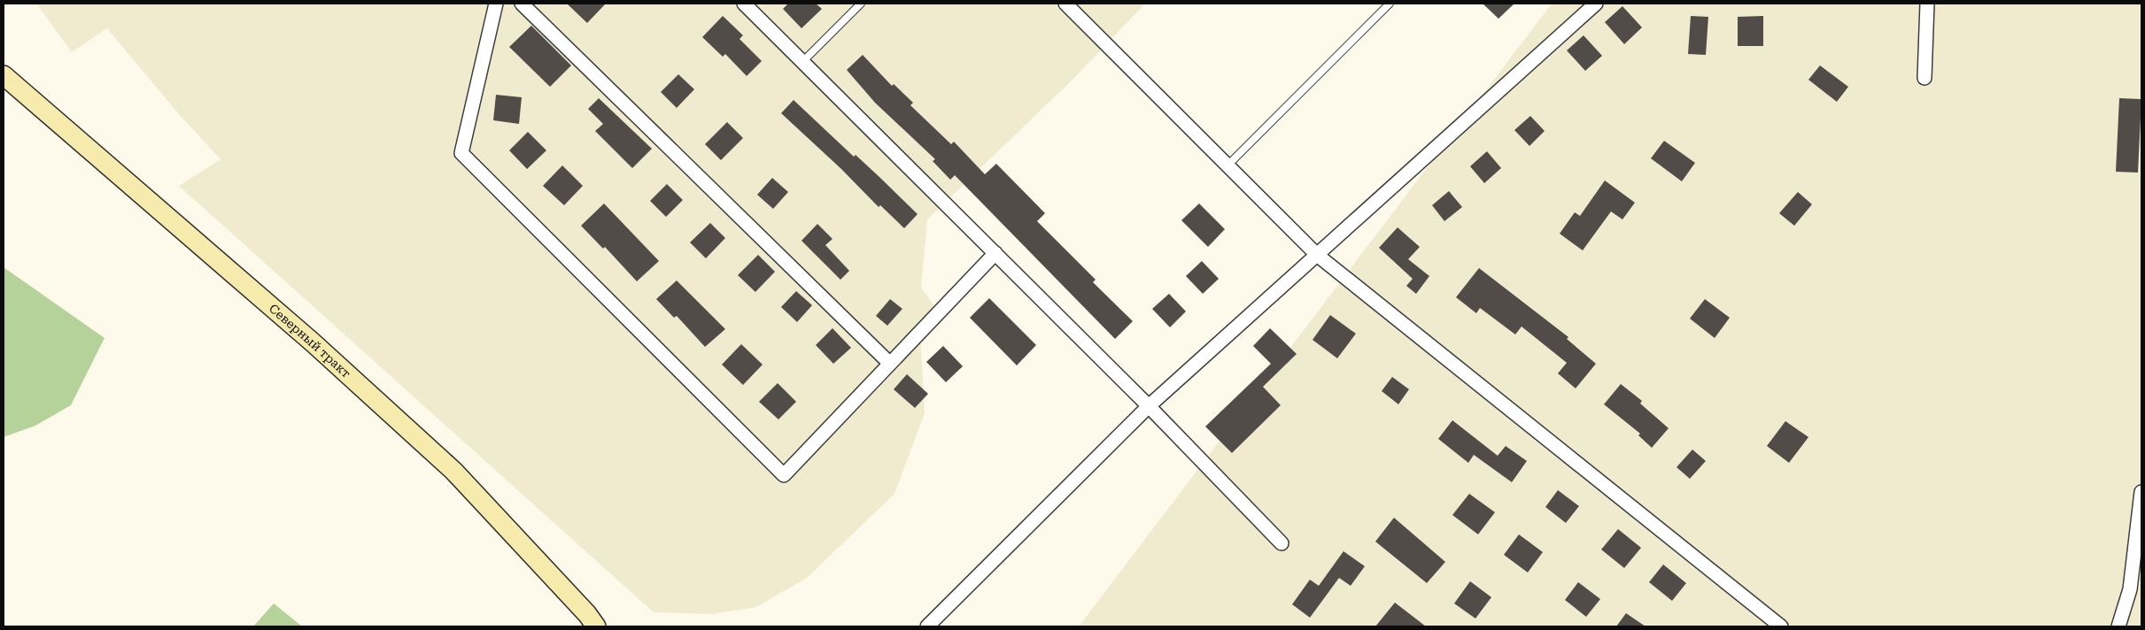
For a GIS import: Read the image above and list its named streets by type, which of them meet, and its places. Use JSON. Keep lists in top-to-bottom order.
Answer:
{
  "streets": {
    "main road": ["Северный тракт"]
  }
}
